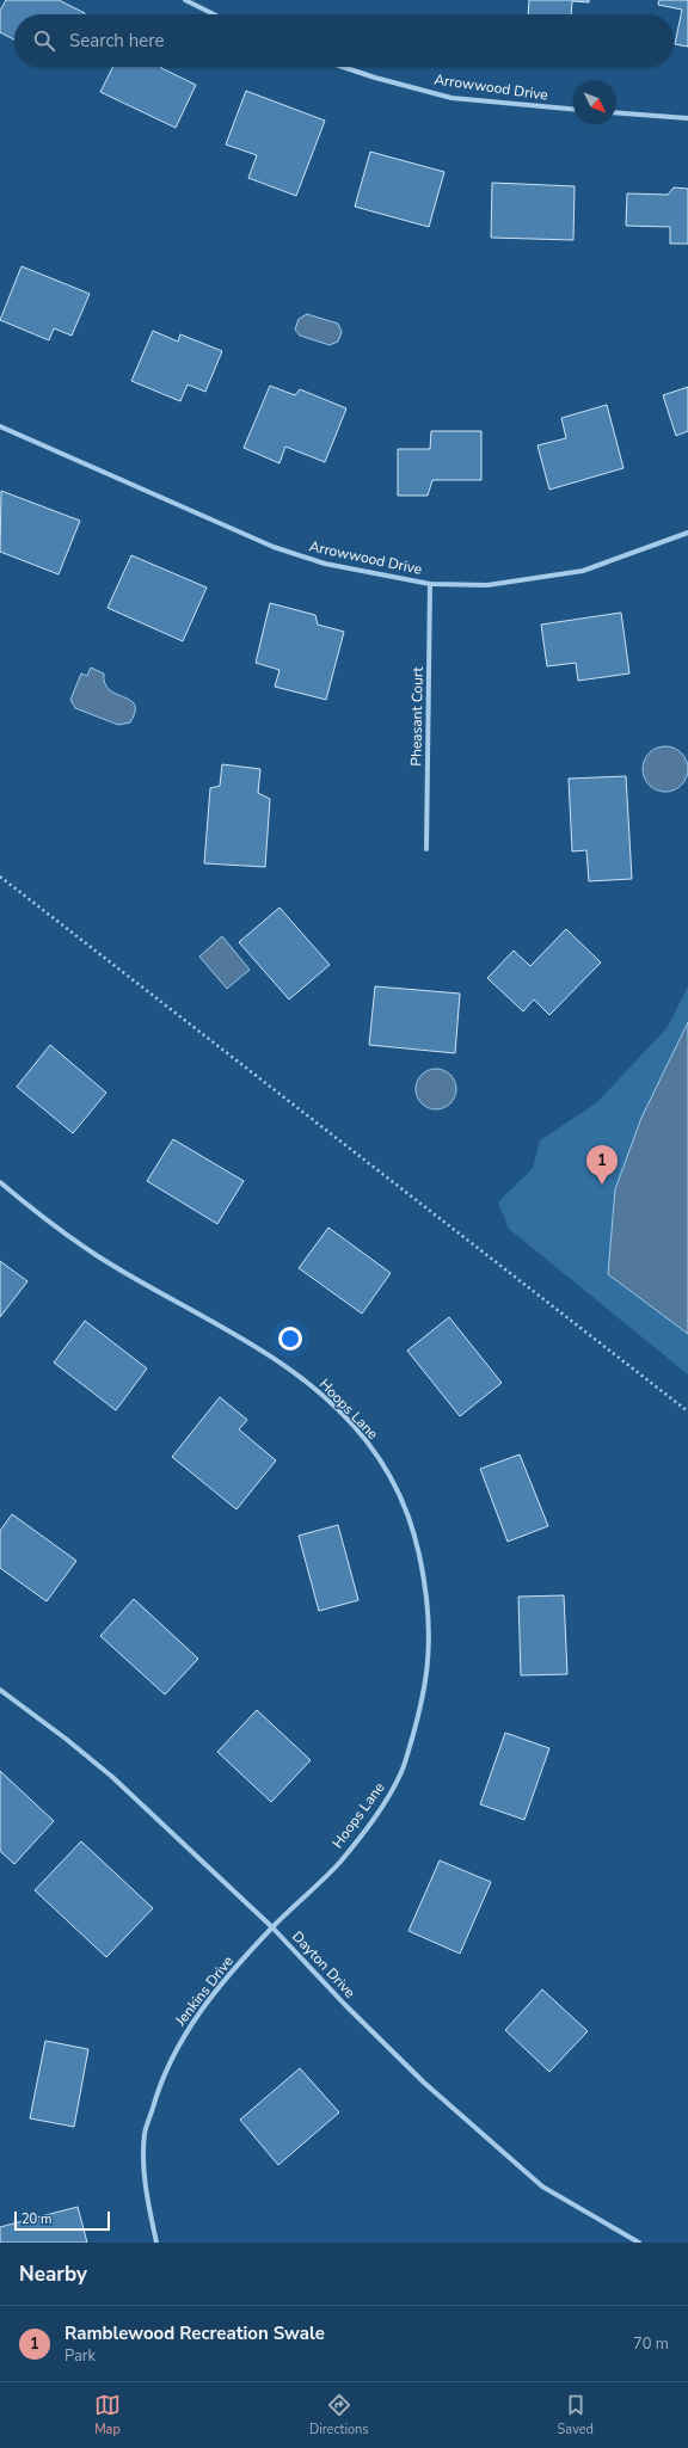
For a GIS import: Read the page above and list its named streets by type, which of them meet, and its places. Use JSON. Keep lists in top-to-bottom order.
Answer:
{
  "streets": {
    "street": [
      "Arrowwood Drive",
      "Pheasant Court",
      "Hoops Lane",
      "Dayton Drive",
      "Jenkins Drive"
    ]
  },
  "crossings": [
    ["Arrowwood Drive", "Pheasant Court"],
    ["Hoops Lane", "Dayton Drive"],
    ["Hoops Lane", "Jenkins Drive"],
    ["Dayton Drive", "Jenkins Drive"]
  ],
  "scale_bar": "20 m",
  "north": "bottom right",
  "page": {
    "search": "Search here",
    "pins": "1",
    "scale": "20 m",
    "heading": "Nearby",
    "list": [
      {
        "mark": "1",
        "name": "Ramblewood Recreation Swale",
        "note": "Park",
        "value": "70 m"
      }
    ],
    "nav": ["Map", "Directions", "Saved"]
  }
}
